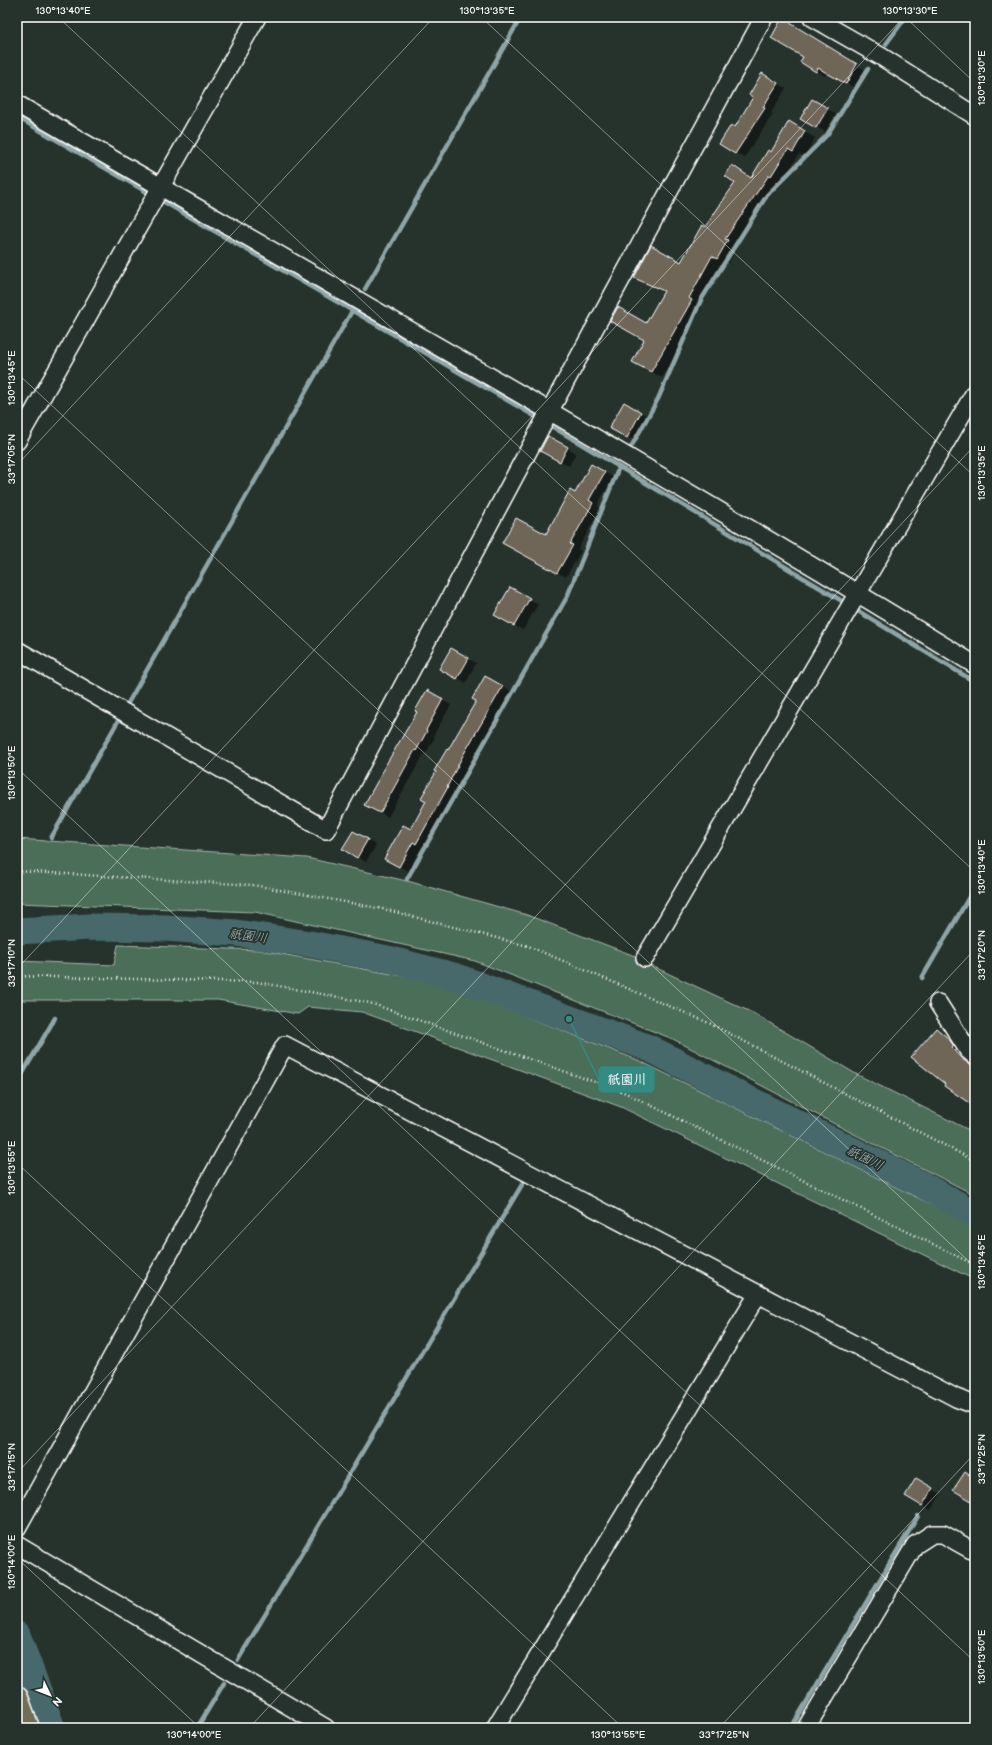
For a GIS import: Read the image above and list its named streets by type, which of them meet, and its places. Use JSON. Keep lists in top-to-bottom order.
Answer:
{
  "water": ["祇園川"],
  "places": ["祇園川"],
  "north": "bottom right",
  "coordinates": [
    "130°13'40\"E",
    "130°13'35\"E",
    "130°13'30\"E",
    "130°13'45\"E",
    "33°17'05\"N",
    "130°13'50\"E",
    "33°17'20\"N",
    "33°17'10\"N",
    "130°13'55\"E",
    "33°17'25\"N",
    "33°17'15\"N",
    "130°14'00\"E"
  ]
}
